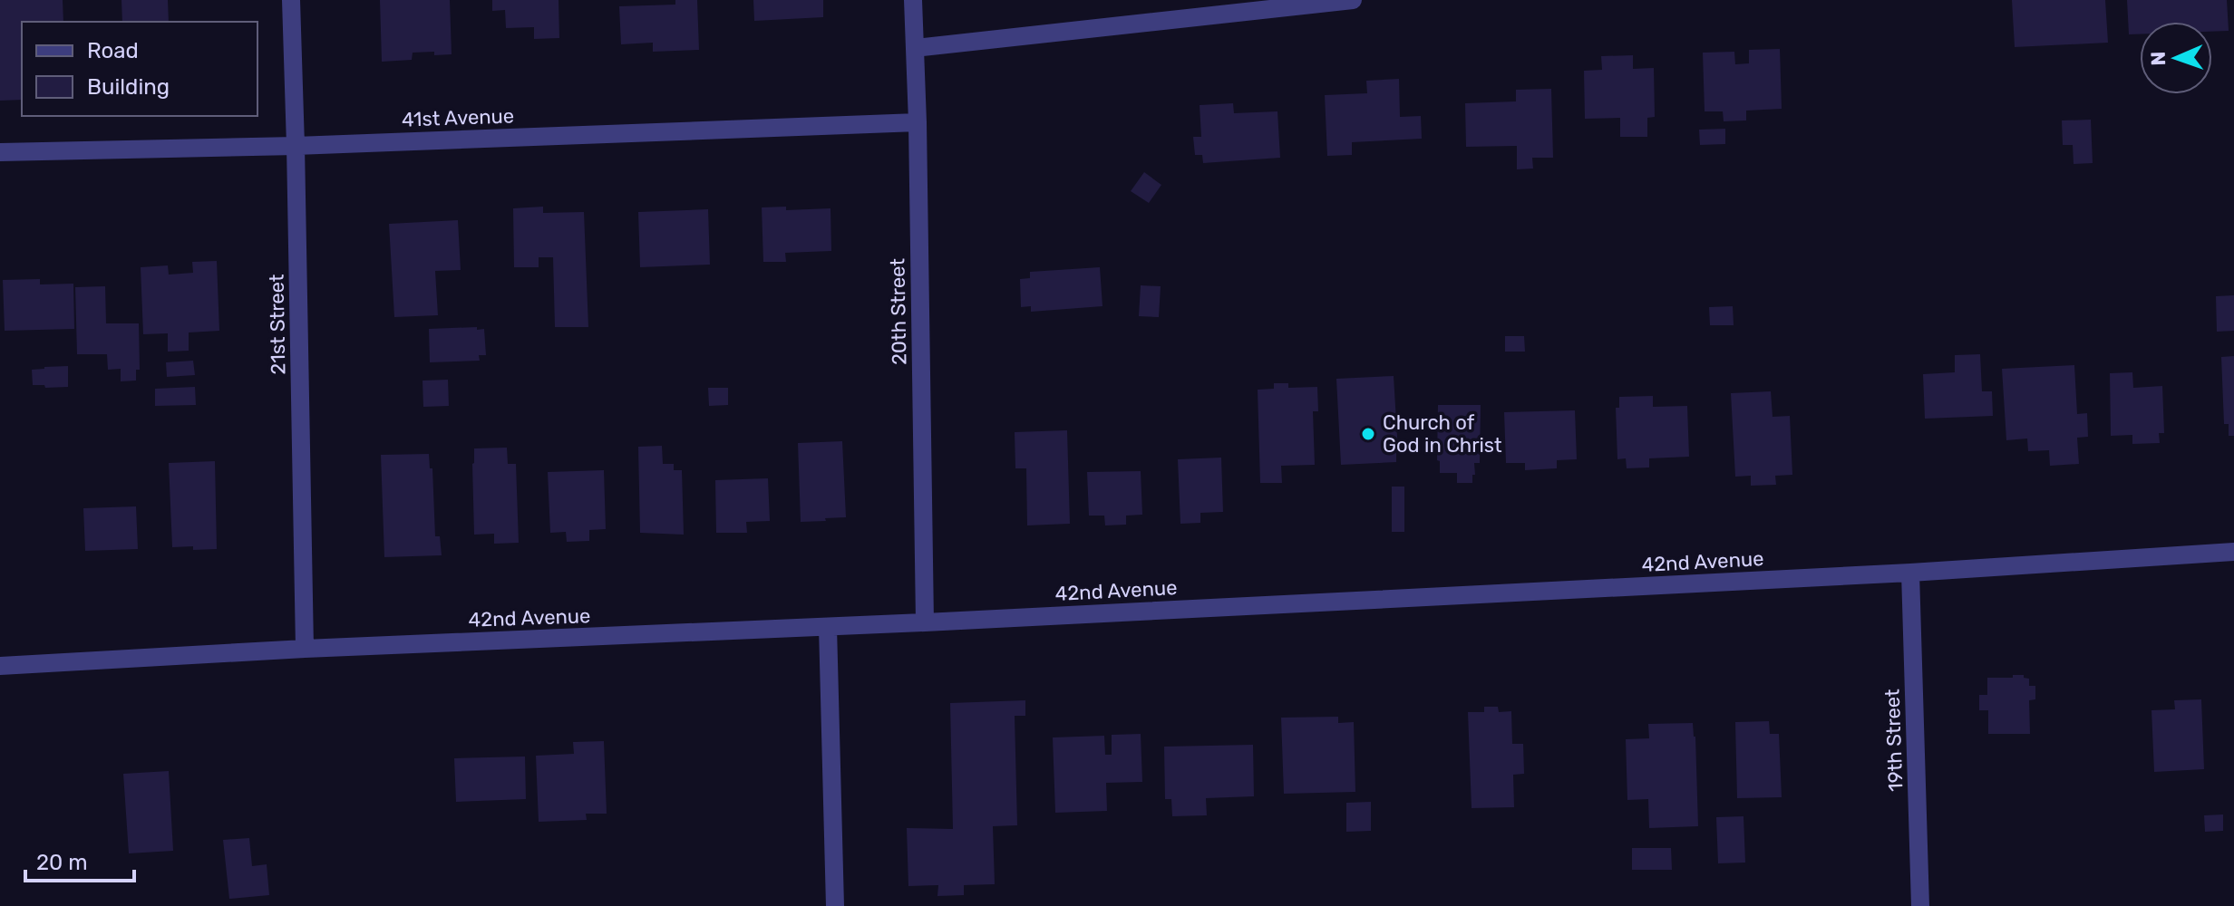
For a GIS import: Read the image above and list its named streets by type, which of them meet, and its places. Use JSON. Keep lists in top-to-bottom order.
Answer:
{
  "streets": {
    "street": [
      "41st Avenue",
      "20th Street",
      "21st Street",
      "42nd Avenue",
      "19th Street"
    ]
  },
  "crossings": [
    ["41st Avenue", "20th Street"],
    ["41st Avenue", "21st Street"],
    ["20th Street", "42nd Avenue"],
    ["21st Street", "42nd Avenue"],
    ["42nd Avenue", "19th Street"]
  ],
  "places": ["Church of God in Christ"],
  "legend": ["Road", "Building"],
  "scale_bar": "20 m",
  "north": "left"
}
